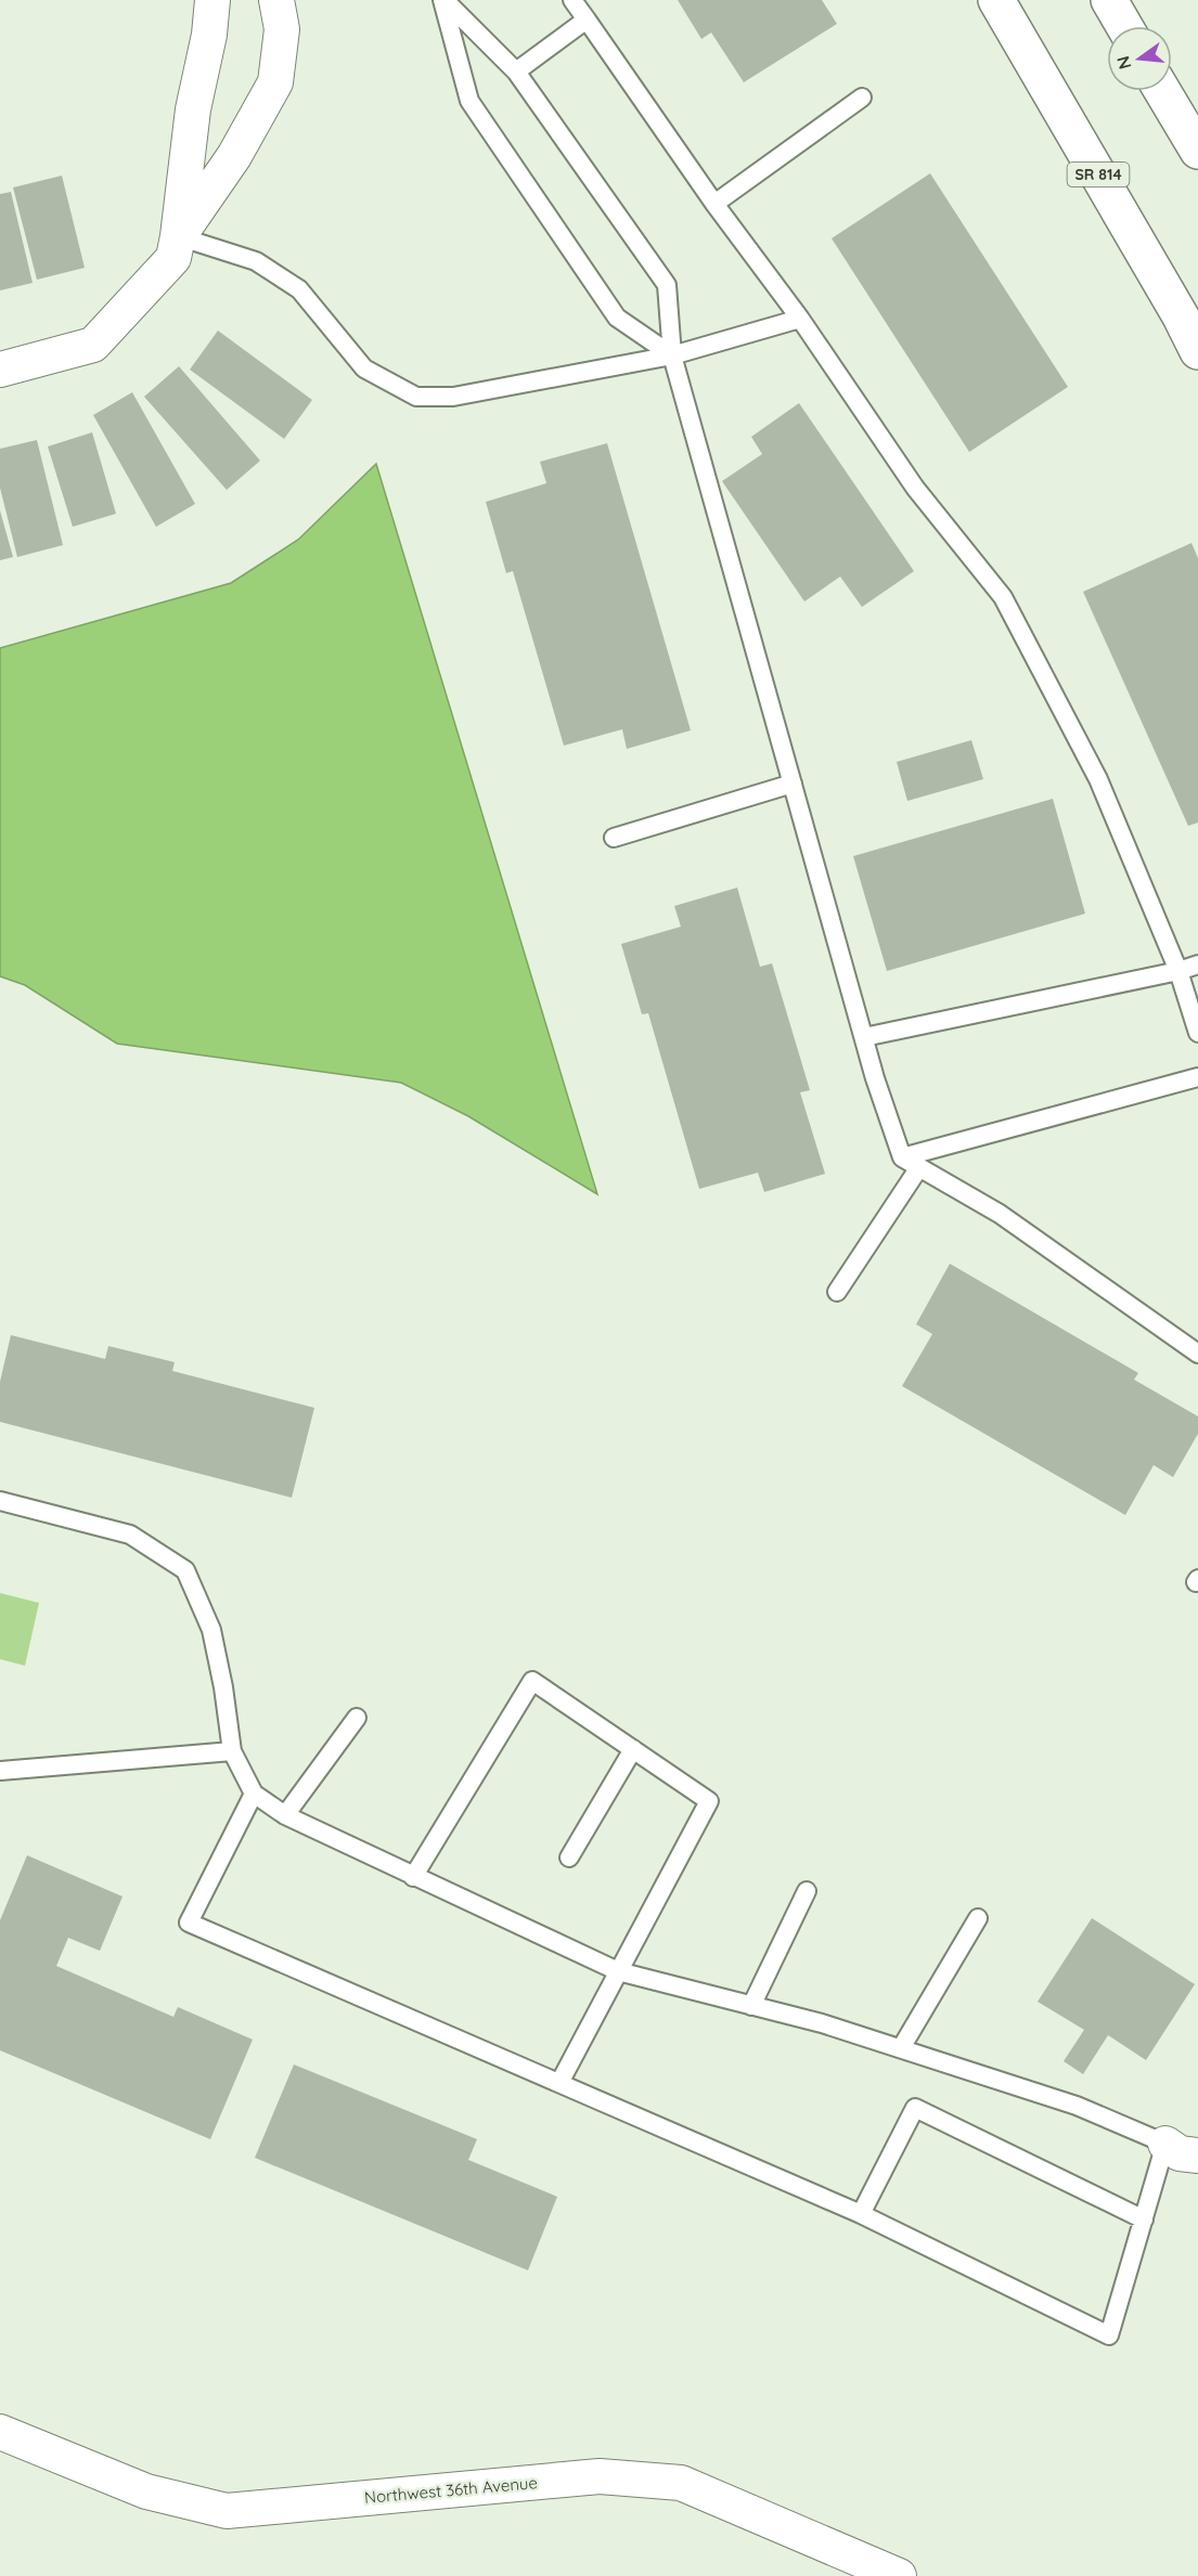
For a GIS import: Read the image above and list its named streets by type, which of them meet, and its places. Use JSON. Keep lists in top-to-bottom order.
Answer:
{
  "streets": {
    "main road": ["SR 814"],
    "street": ["Northwest 36th Avenue"]
  },
  "north": "left"
}
